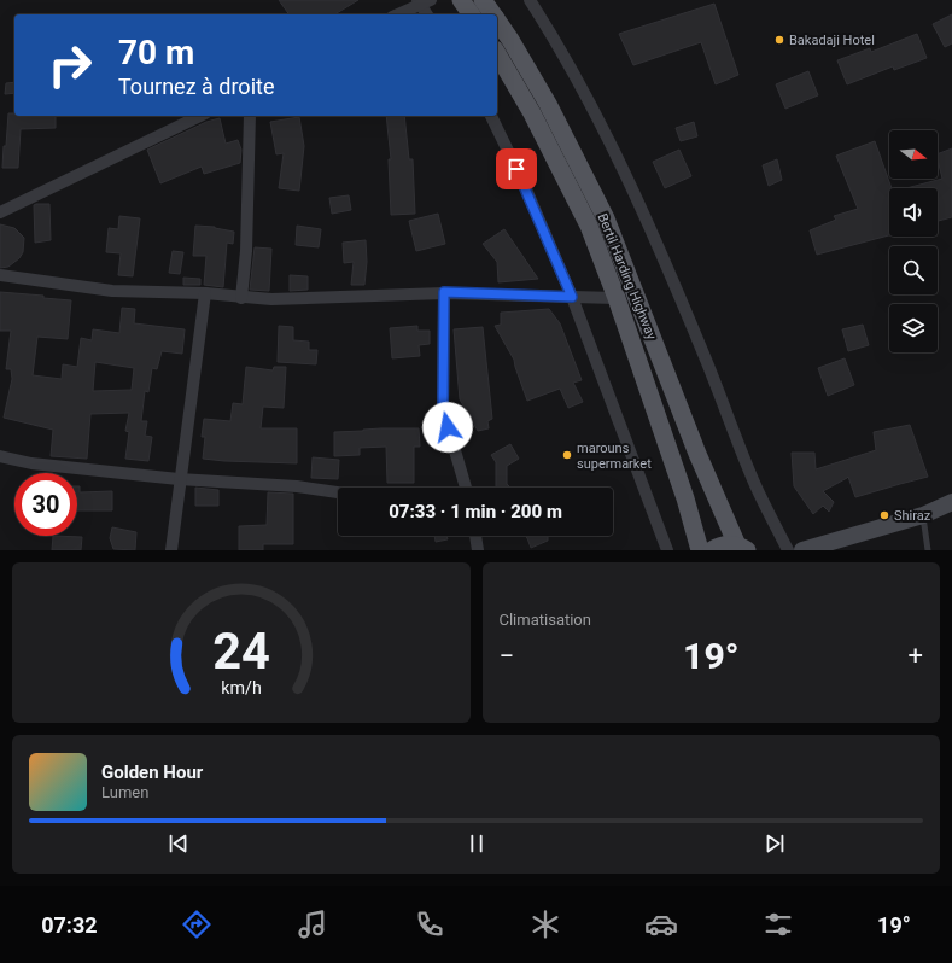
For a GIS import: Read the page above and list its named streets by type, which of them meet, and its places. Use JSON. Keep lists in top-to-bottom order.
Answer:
{
  "streets": {
    "main road": ["Bertil Harding Highway"]
  },
  "places": ["Bakadaji Hotel", "marouns supermarket", "Shiraz"],
  "north": "right",
  "page": {
    "turn": ["70 m", "Tournez à droite"],
    "limit": "30",
    "trip": "07:33 · 1 min · 200 m",
    "tile": "Climatisation",
    "heat": ["−", "19°", "+"],
    "song": ["Golden Hour", "Lumen"],
    "tabs": ["07:32", "19°"],
    "gauge": ["24", "km/h"]
  }
}
